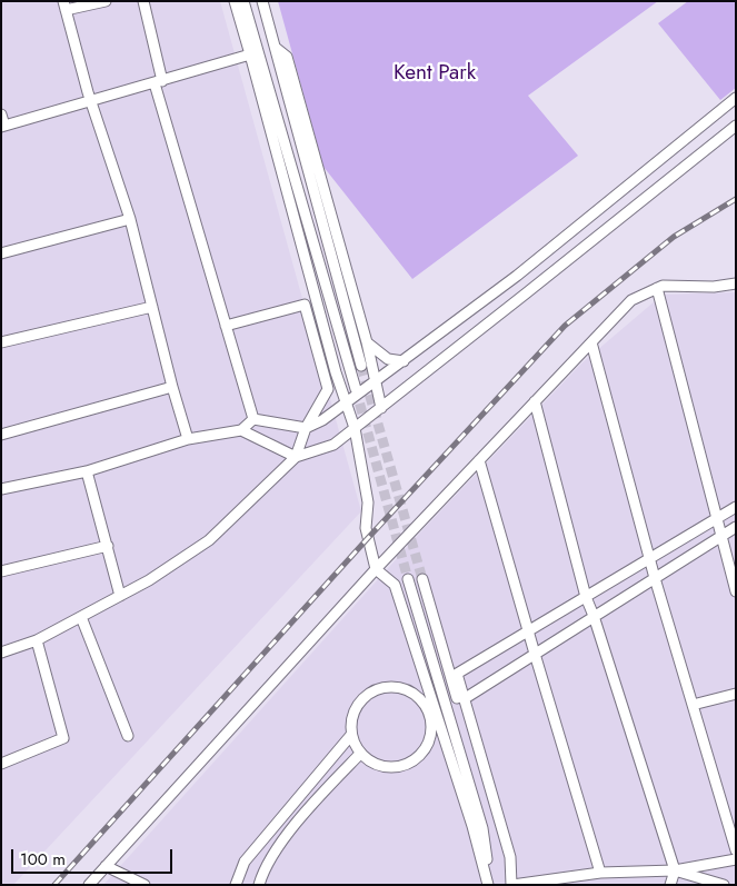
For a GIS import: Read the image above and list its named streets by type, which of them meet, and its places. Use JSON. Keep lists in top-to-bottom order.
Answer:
{
  "parks": ["Kent Park"],
  "scale_bar": "100 m"
}
